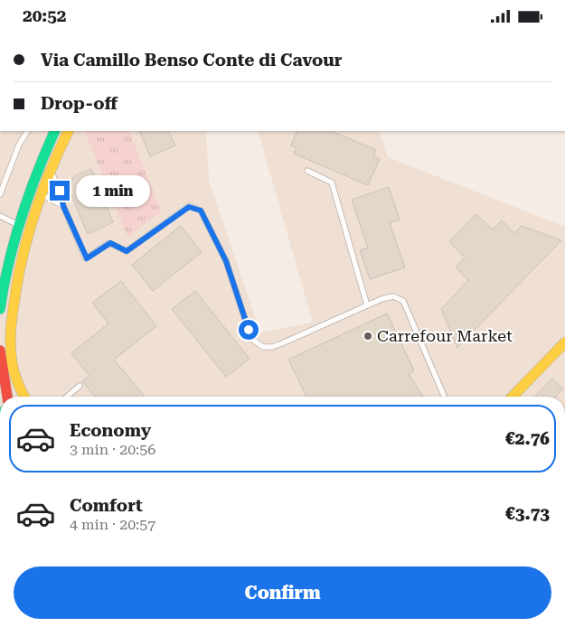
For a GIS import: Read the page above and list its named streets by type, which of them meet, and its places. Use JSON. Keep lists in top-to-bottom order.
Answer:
{
  "places": ["Carrefour Market"],
  "page": {
    "status": "20:52",
    "banner": ["Via Camillo Benso Conte di Cavour", "Drop-off"],
    "bubble": "1 min",
    "list": [
      {
        "name": "Economy",
        "note": "3 min · 20:56",
        "value": "€2.76"
      },
      {
        "name": "Comfort",
        "note": "4 min · 20:57",
        "value": "€3.73"
      }
    ],
    "buttons": "Confirm"
  }
}
